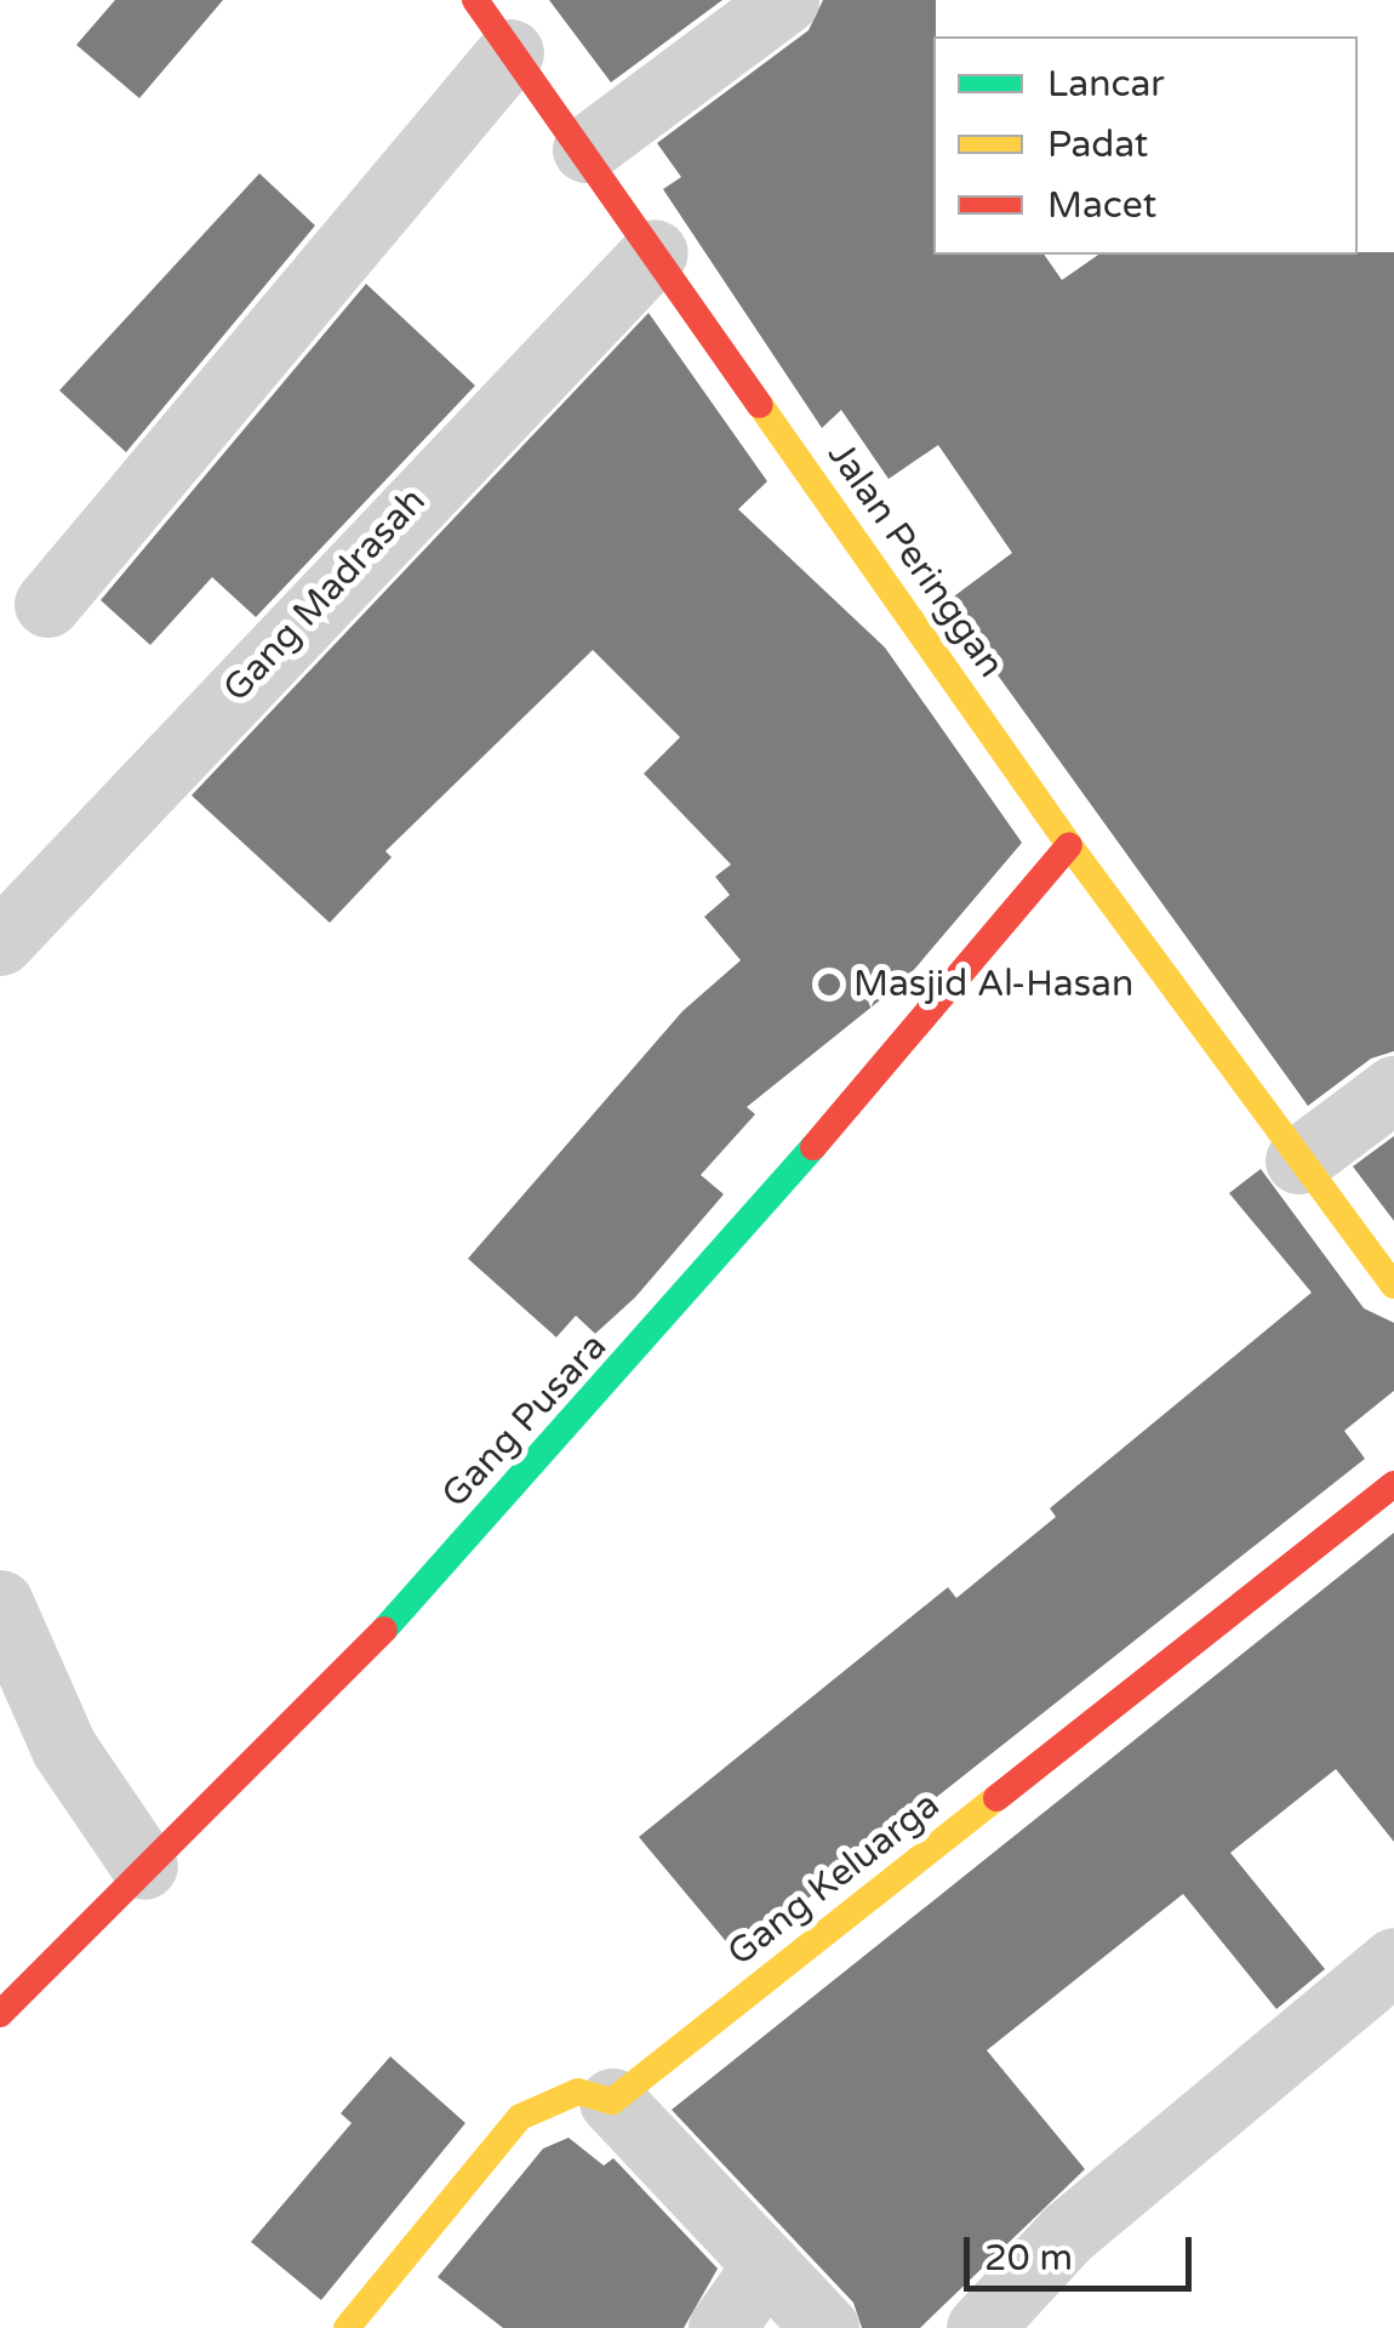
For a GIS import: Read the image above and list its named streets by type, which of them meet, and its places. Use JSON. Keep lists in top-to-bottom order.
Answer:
{
  "streets": {
    "street": [
      "Jalan Peringgan",
      "Gang Madrasah",
      "Gang Pusara",
      "Gang Keluarga"
    ]
  },
  "crossings": [
    ["Jalan Peringgan", "Gang Madrasah"],
    ["Jalan Peringgan", "Gang Pusara"]
  ],
  "places": ["Masjid Al-Hasan"],
  "legend": ["Lancar", "Padat", "Macet"],
  "scale_bar": "20 m"
}
